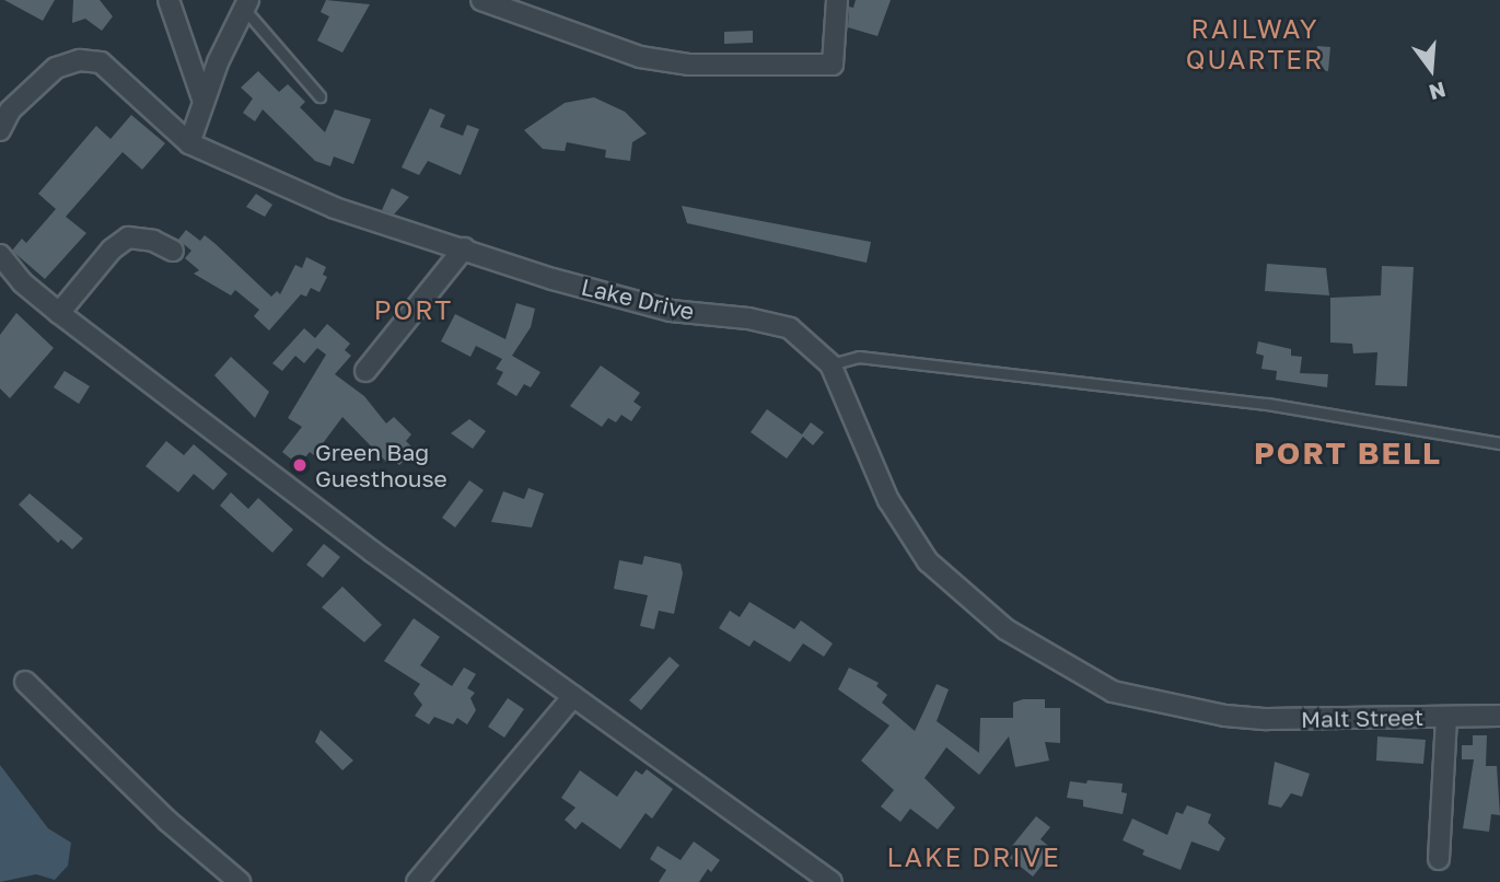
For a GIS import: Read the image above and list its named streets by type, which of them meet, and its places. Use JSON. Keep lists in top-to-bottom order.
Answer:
{
  "streets": {
    "street": ["Lake Drive", "Malt Street"]
  },
  "crossings": [
    ["Lake Drive", "Malt Street"]
  ],
  "districts": [
    "RAILWAY QUARTER",
    "PORT",
    "PORT BELL",
    "LAKE DRIVE"
  ],
  "places": ["Green Bag Guesthouse"],
  "north": "bottom"
}
